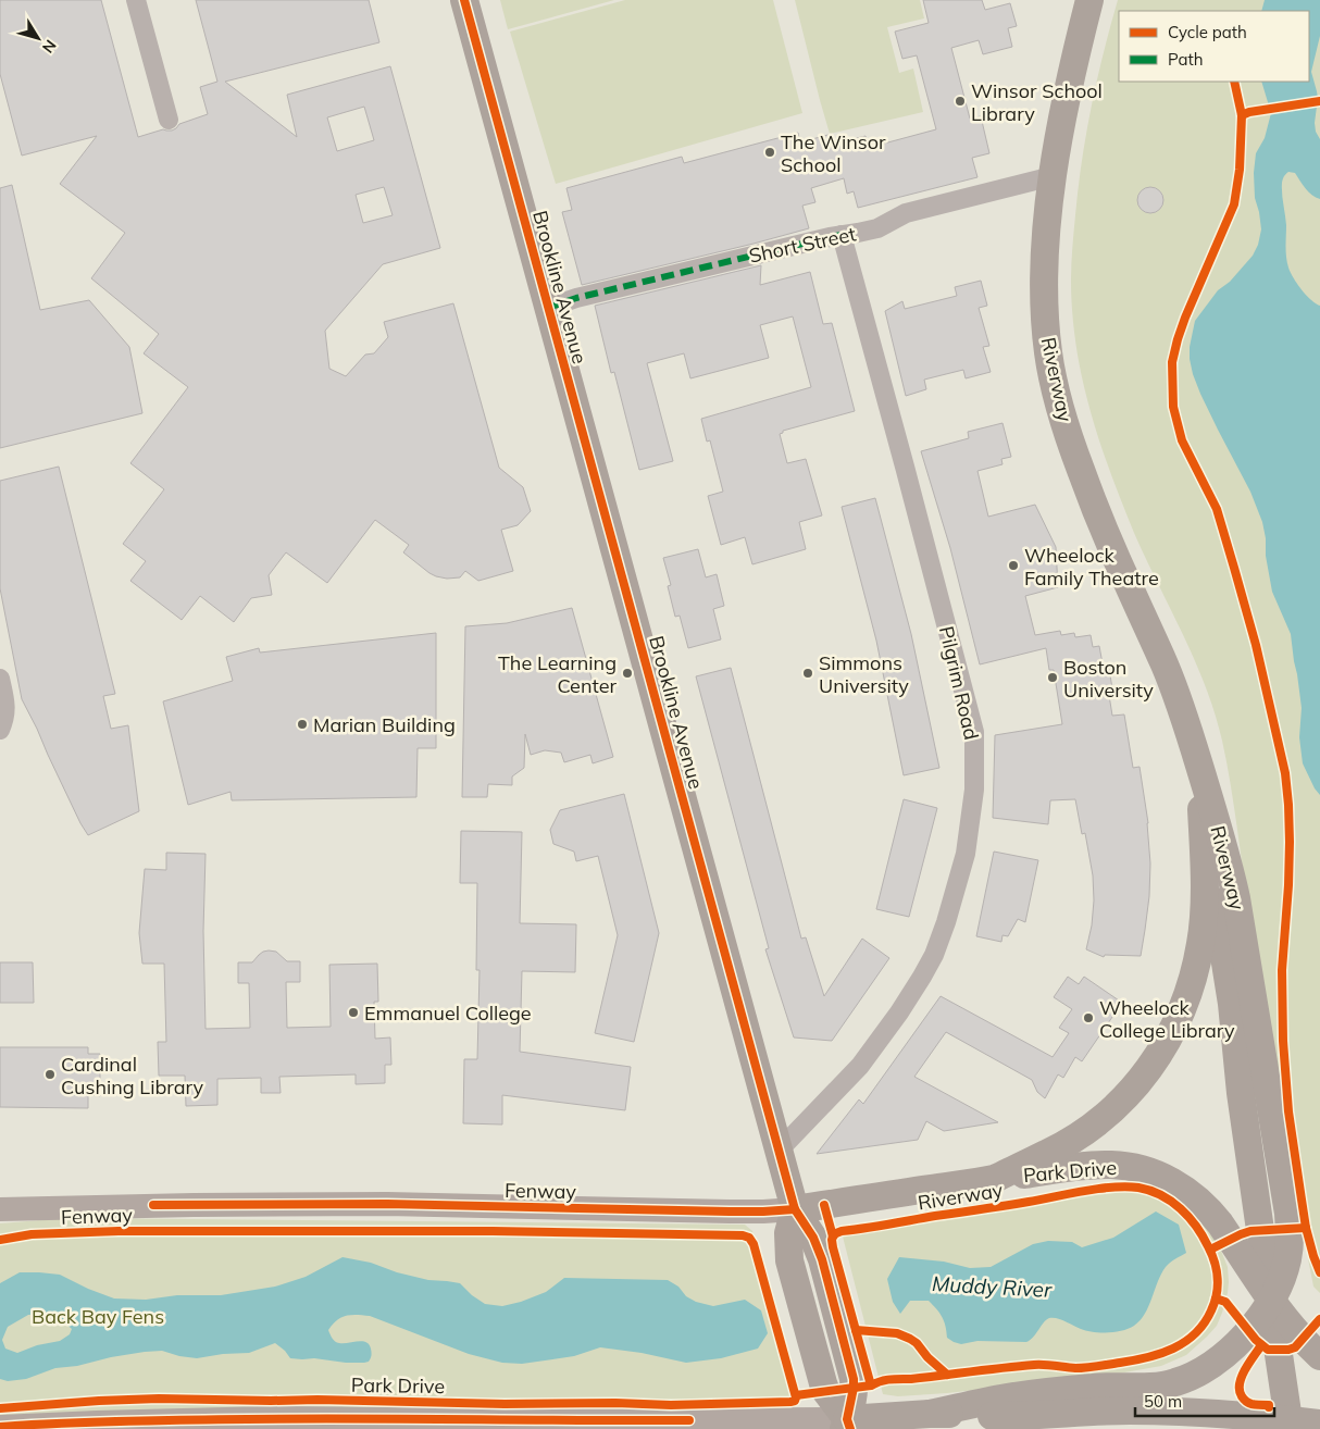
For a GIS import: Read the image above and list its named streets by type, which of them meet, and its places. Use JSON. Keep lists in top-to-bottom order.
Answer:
{
  "streets": {
    "highway": ["Brookline Avenue", "Riverway", "Park Drive"],
    "main road": ["Fenway"],
    "street": ["Short Street", "Pilgrim Road"]
  },
  "crossings": [
    ["Short Street", "Brookline Avenue"],
    ["Short Street", "Riverway"],
    ["Short Street", "Pilgrim Road"],
    ["Brookline Avenue", "Riverway"],
    ["Brookline Avenue", "Pilgrim Road"],
    ["Brookline Avenue", "Park Drive"],
    ["Brookline Avenue", "Fenway"],
    ["Riverway", "Park Drive"],
    ["Riverway", "Fenway"]
  ],
  "water": ["Muddy River"],
  "parks": ["Back Bay Fens"],
  "places": [
    "Winsor School Library",
    "The Winsor School",
    "Wheelock Family Theatre",
    "The Learning Center",
    "Simmons University",
    "Boston University",
    "Marian Building",
    "Emmanuel College",
    "Wheelock College Library",
    "Cardinal Cushing Library"
  ],
  "legend": ["Cycle path", "Path"],
  "scale_bar": "50 m",
  "north": "bottom right"
}
